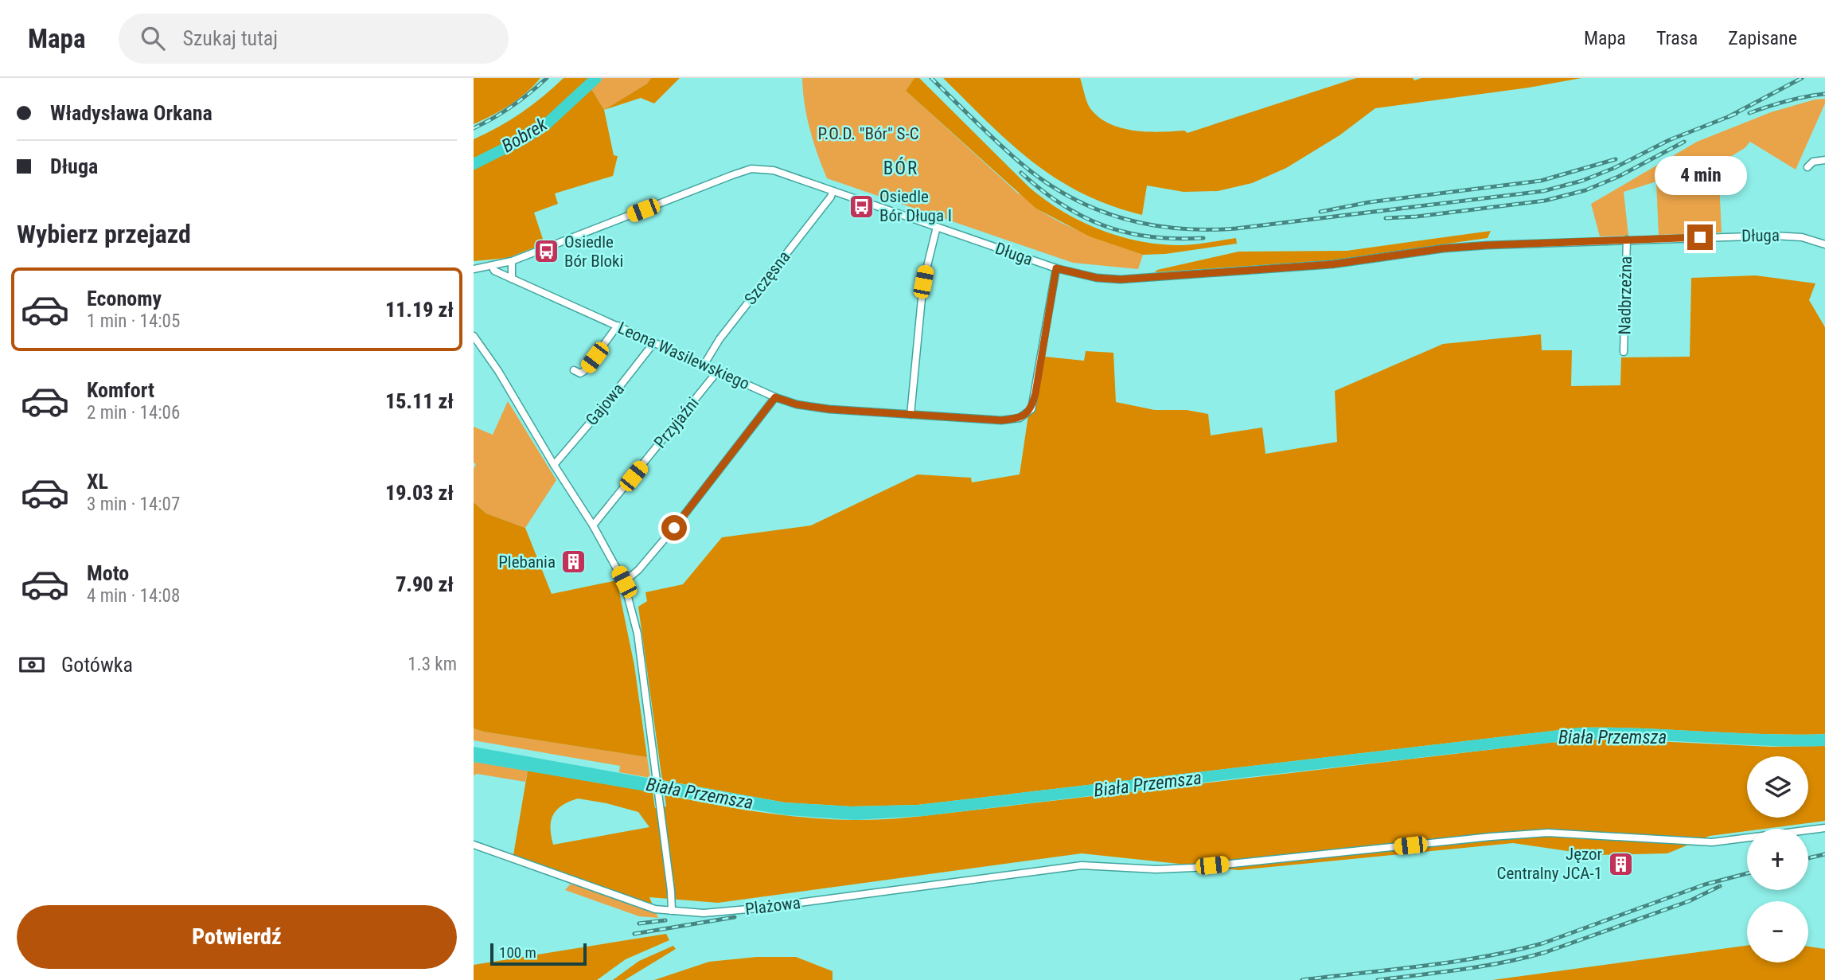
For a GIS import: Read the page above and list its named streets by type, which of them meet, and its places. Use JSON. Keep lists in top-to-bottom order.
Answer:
{
  "streets": {
    "street": [
      "Długa",
      "Szczęsna",
      "Nadbrzeżna",
      "Leona Wasilewskiego",
      "Gajowa",
      "Przyjaźni",
      "Plażowa"
    ]
  },
  "crossings": [
    ["Długa", "Szczęsna"],
    ["Długa", "Nadbrzeżna"],
    ["Długa", "Leona Wasilewskiego"],
    ["Szczęsna", "Leona Wasilewskiego"],
    ["Leona Wasilewskiego", "Gajowa"],
    ["Leona Wasilewskiego", "Przyjaźni"]
  ],
  "districts": ["BÓR"],
  "water": ["Bobrek", "Biała Przemsza"],
  "parks": ["P.O.D. \"Bór\" S-C"],
  "places": {
    "bus stop": ["Osiedle Bór Długa I", "Osiedle Bór Bloki"],
    "building": ["Plebania", "Jęzor Centralny JCA-1"]
  },
  "scale_bar": "100 m",
  "page": {
    "header": "Mapa",
    "search": "Szukaj tutaj",
    "nav": ["Mapa", "Trasa", "Zapisane"],
    "banner": ["Władysława Orkana", "Długa"],
    "bubble": "4 min",
    "heading": "Wybierz przejazd",
    "list": [
      {
        "name": "Economy",
        "note": "1 min · 14:05",
        "value": "11.19 zł"
      },
      {
        "name": "Komfort",
        "note": "2 min · 14:06",
        "value": "15.11 zł"
      },
      {
        "name": "XL",
        "note": "3 min · 14:07",
        "value": "19.03 zł"
      },
      {
        "name": "Moto",
        "note": "4 min · 14:08",
        "value": "7.90 zł"
      }
    ],
    "pay": ["Gotówka", "1.3 km"],
    "map_buttons": ["+", "−"],
    "buttons": "Potwierdź",
    "scale": "100 m"
  }
}
